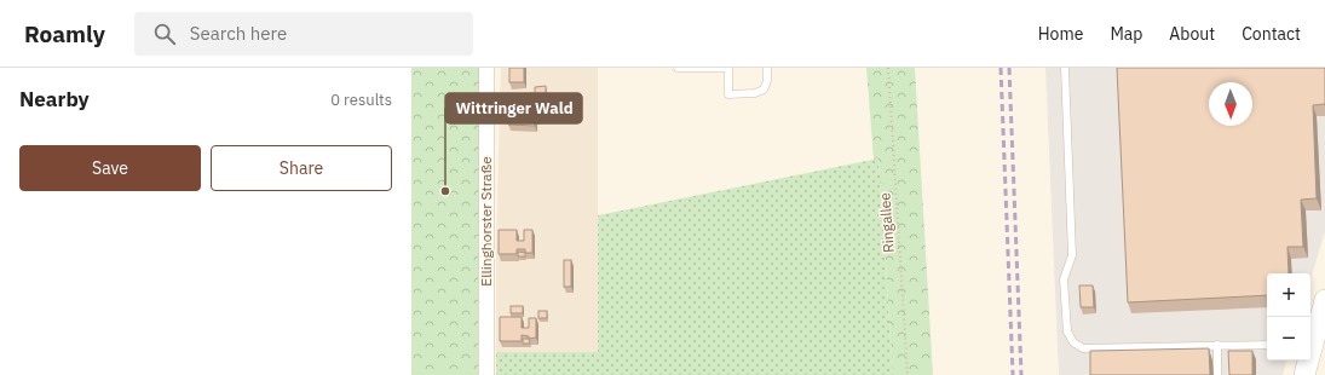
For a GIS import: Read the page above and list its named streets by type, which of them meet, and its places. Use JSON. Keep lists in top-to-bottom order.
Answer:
{
  "streets": {
    "street": ["Ellinghorster Straße"],
    "path": ["Ringallee"]
  },
  "places": ["Wittringer Wald"],
  "north": "bottom",
  "page": {
    "header": "Roamly",
    "search": "Search here",
    "nav": [
      "Home",
      "Map",
      "About",
      "Contact"
    ],
    "heading": ["Nearby", "0 results"],
    "buttons": ["Save", "Share"],
    "map_buttons": ["+", "−"]
  }
}
